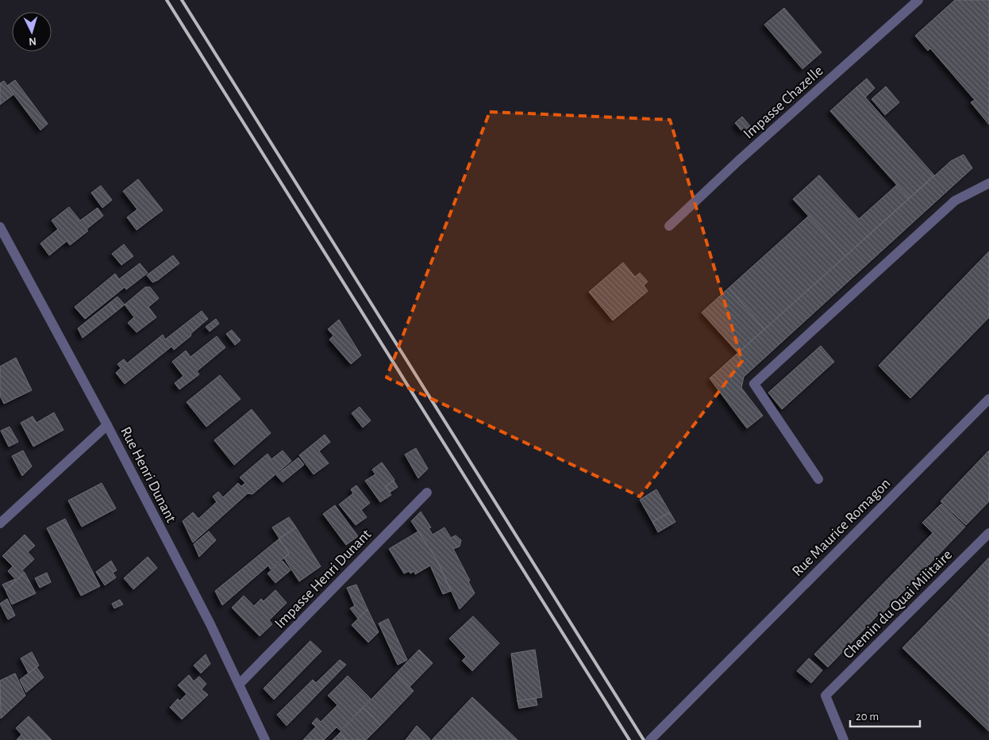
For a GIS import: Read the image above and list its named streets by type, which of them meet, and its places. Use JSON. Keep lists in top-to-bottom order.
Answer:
{
  "streets": {
    "street": [
      "Impasse Chazelle",
      "Rue Henri Dunant",
      "Rue Maurice Romagon",
      "Impasse Henri Dunant",
      "Chemin du Quai Militaire"
    ]
  },
  "crossings": [
    ["Rue Henri Dunant", "Impasse Henri Dunant"]
  ],
  "scale_bar": "20 m",
  "north": "bottom"
}
